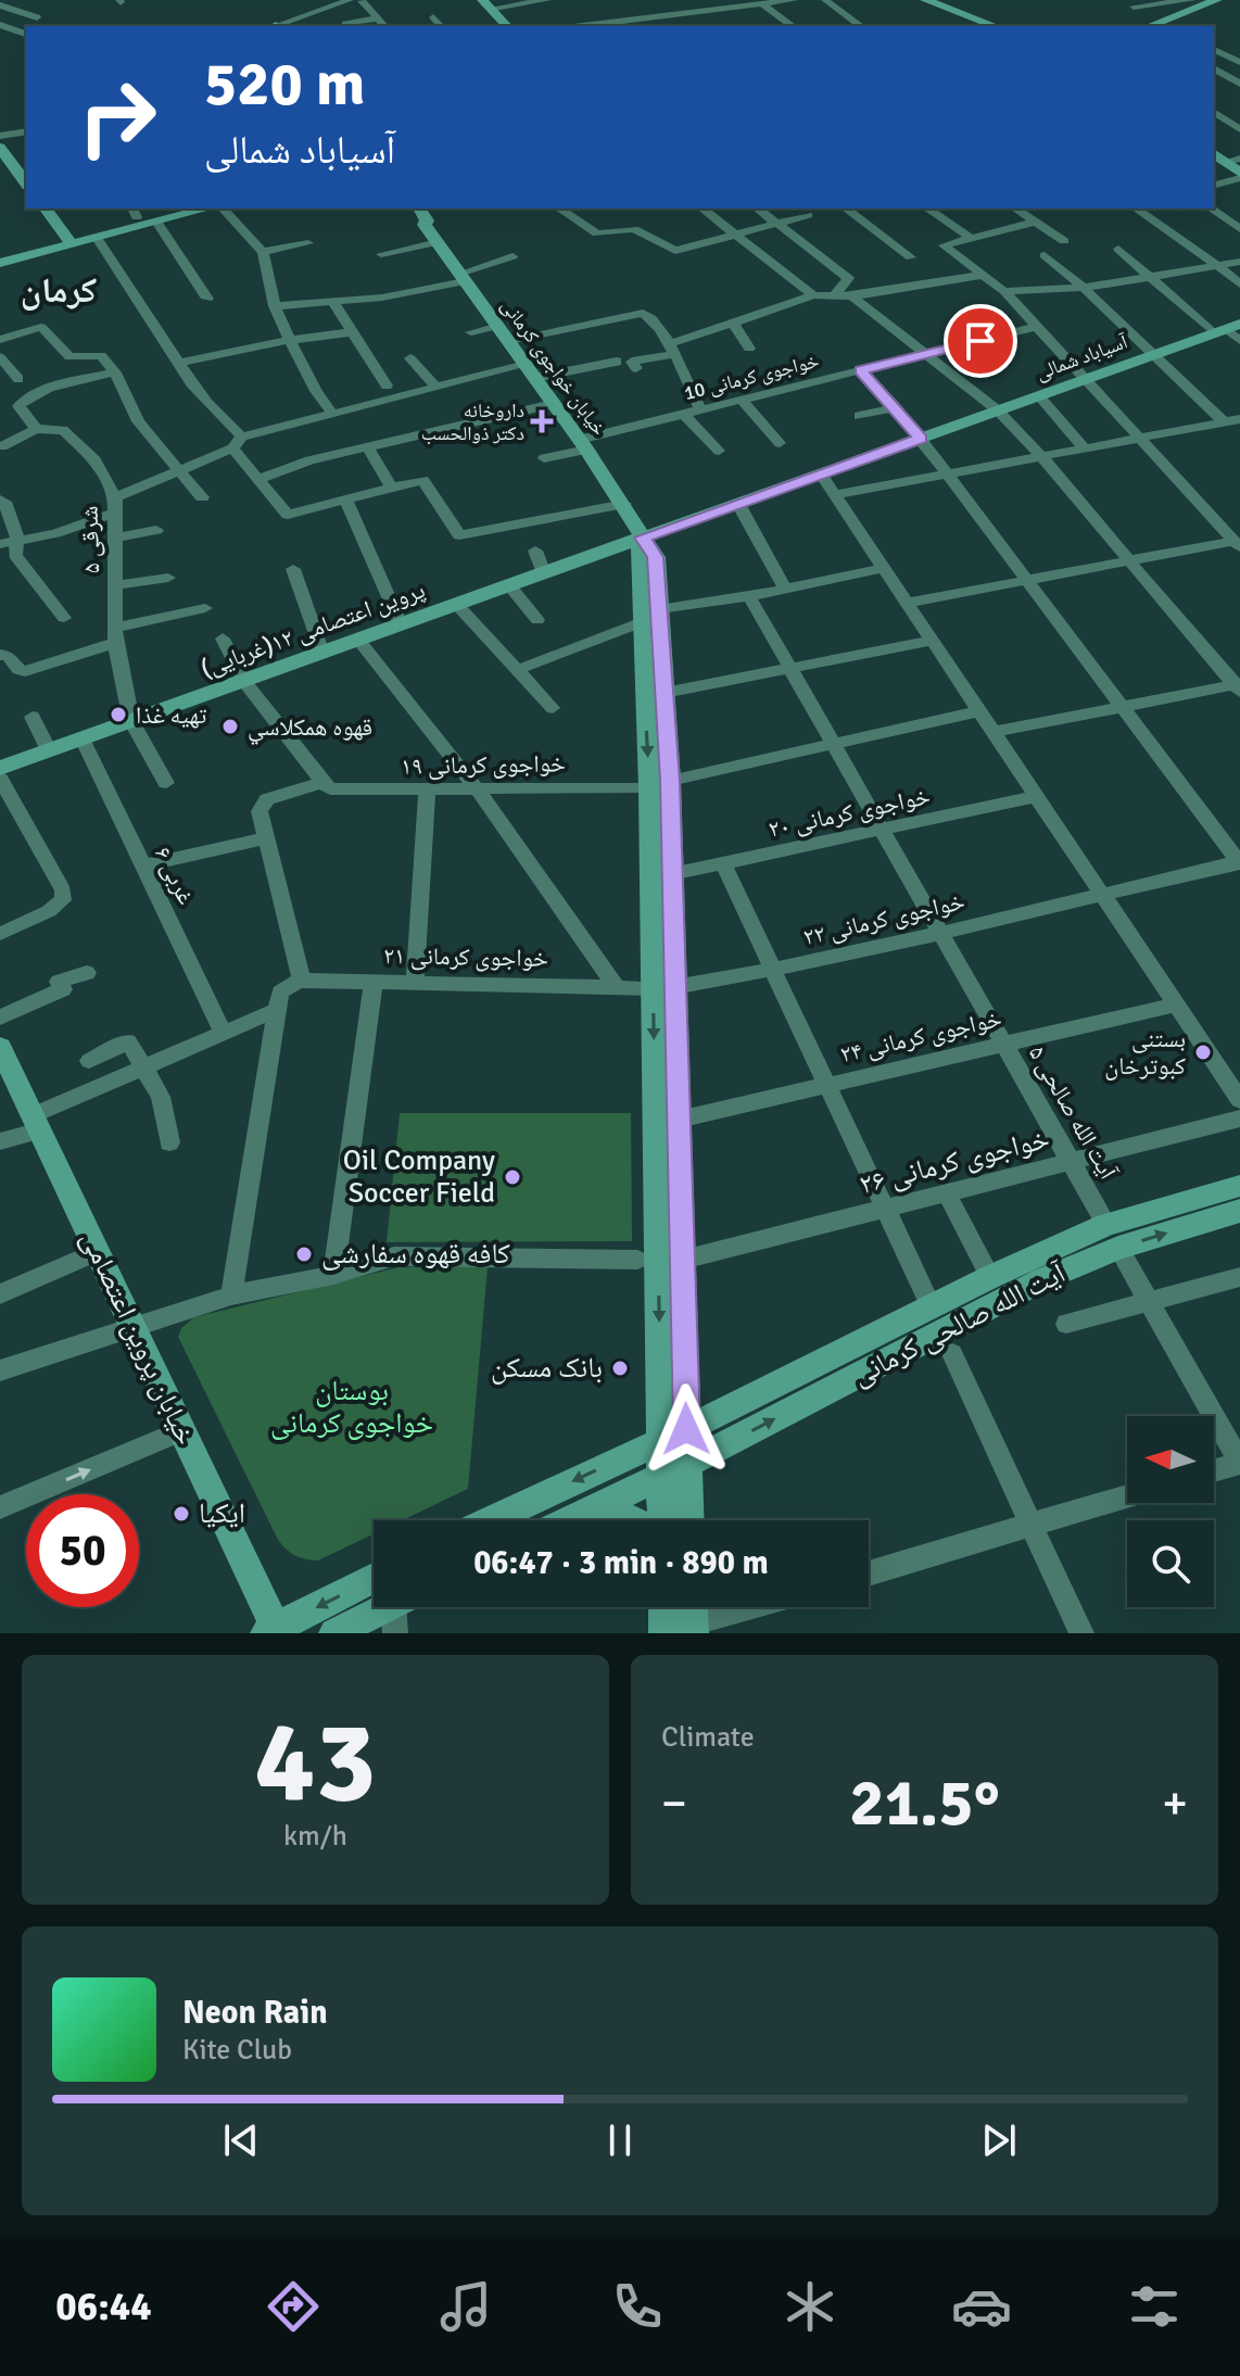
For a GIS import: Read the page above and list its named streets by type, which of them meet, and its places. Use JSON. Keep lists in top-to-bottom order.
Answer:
{
  "streets": {
    "main road": [
      "آسیاباد شمالی",
      "خیابان خواجوی کرمانی",
      "پروین اعتصامی ۱۲(غربایی)",
      "آیت الله صالحی کرمانی",
      "خیابان پروین اعتصامی"
    ],
    "street": [
      "خواجوی کرمانی 10",
      "شرقی ۵",
      "خواجوی کرمانی ۱۹",
      "خواجوی کرمانی ۲۰",
      "غربی ۶",
      "خواجوی کرمانی ۲۲",
      "خواجوی کرمانی ۲۱",
      "خواجوی کرمانی ۲۴",
      "آیت الله صالحی ۵",
      "خواجوی کرمانی ۲۶"
    ]
  },
  "crossings": [
    ["آسیاباد شمالی", "خیابان خواجوی کرمانی"],
    ["آسیاباد شمالی", "پروین اعتصامی ۱۲(غربایی)"],
    ["خیابان خواجوی کرمانی", "خواجوی کرمانی 10"],
    ["خیابان خواجوی کرمانی", "پروین اعتصامی ۱۲(غربایی)"],
    ["شرقی ۵", "پروین اعتصامی ۱۲(غربایی)"],
    ["پروین اعتصامی ۱۲(غربایی)", "غربی ۶"],
    ["خواجوی کرمانی ۱۹", "آیت الله صالحی ۵"],
    ["خواجوی کرمانی ۲۰", "آیت الله صالحی ۵"],
    ["غربی ۶", "خواجوی کرمانی ۲۱"],
    ["خواجوی کرمانی ۲۲", "خواجوی کرمانی ۲۱"],
    ["خواجوی کرمانی ۲۲", "آیت الله صالحی ۵"],
    ["خواجوی کرمانی ۲۱", "خیابان پروین اعتصامی"],
    ["خواجوی کرمانی ۲۴", "آیت الله صالحی ۵"],
    ["آیت الله صالحی ۵", "خواجوی کرمانی ۲۶"],
    ["آیت الله صالحی ۵", "آیت الله صالحی کرمانی"]
  ],
  "districts": ["کرمان"],
  "parks": ["بوستان خواجوی کرمانی"],
  "places": {
    "health": ["داروخانه دکتر ذوالحسب"],
    "other": [
      "تهیه غذا",
      "قهوه همكلاسي",
      "بستنی کبوترخان",
      "Oil Company Soccer Field",
      "کافه قهوه سفارشی",
      "بانک مسکن",
      "ایکیا"
    ]
  },
  "north": "left",
  "page": {
    "turn": ["520 m", "آسیاباد شمالی"],
    "limit": "50",
    "trip": "06:47 · 3 min · 890 m",
    "tile": [
      ["43", "km/h"],
      "Climate"
    ],
    "heat": ["−", "21.5°", "+"],
    "song": ["Neon Rain", "Kite Club"],
    "tabs": "06:44"
  }
}
